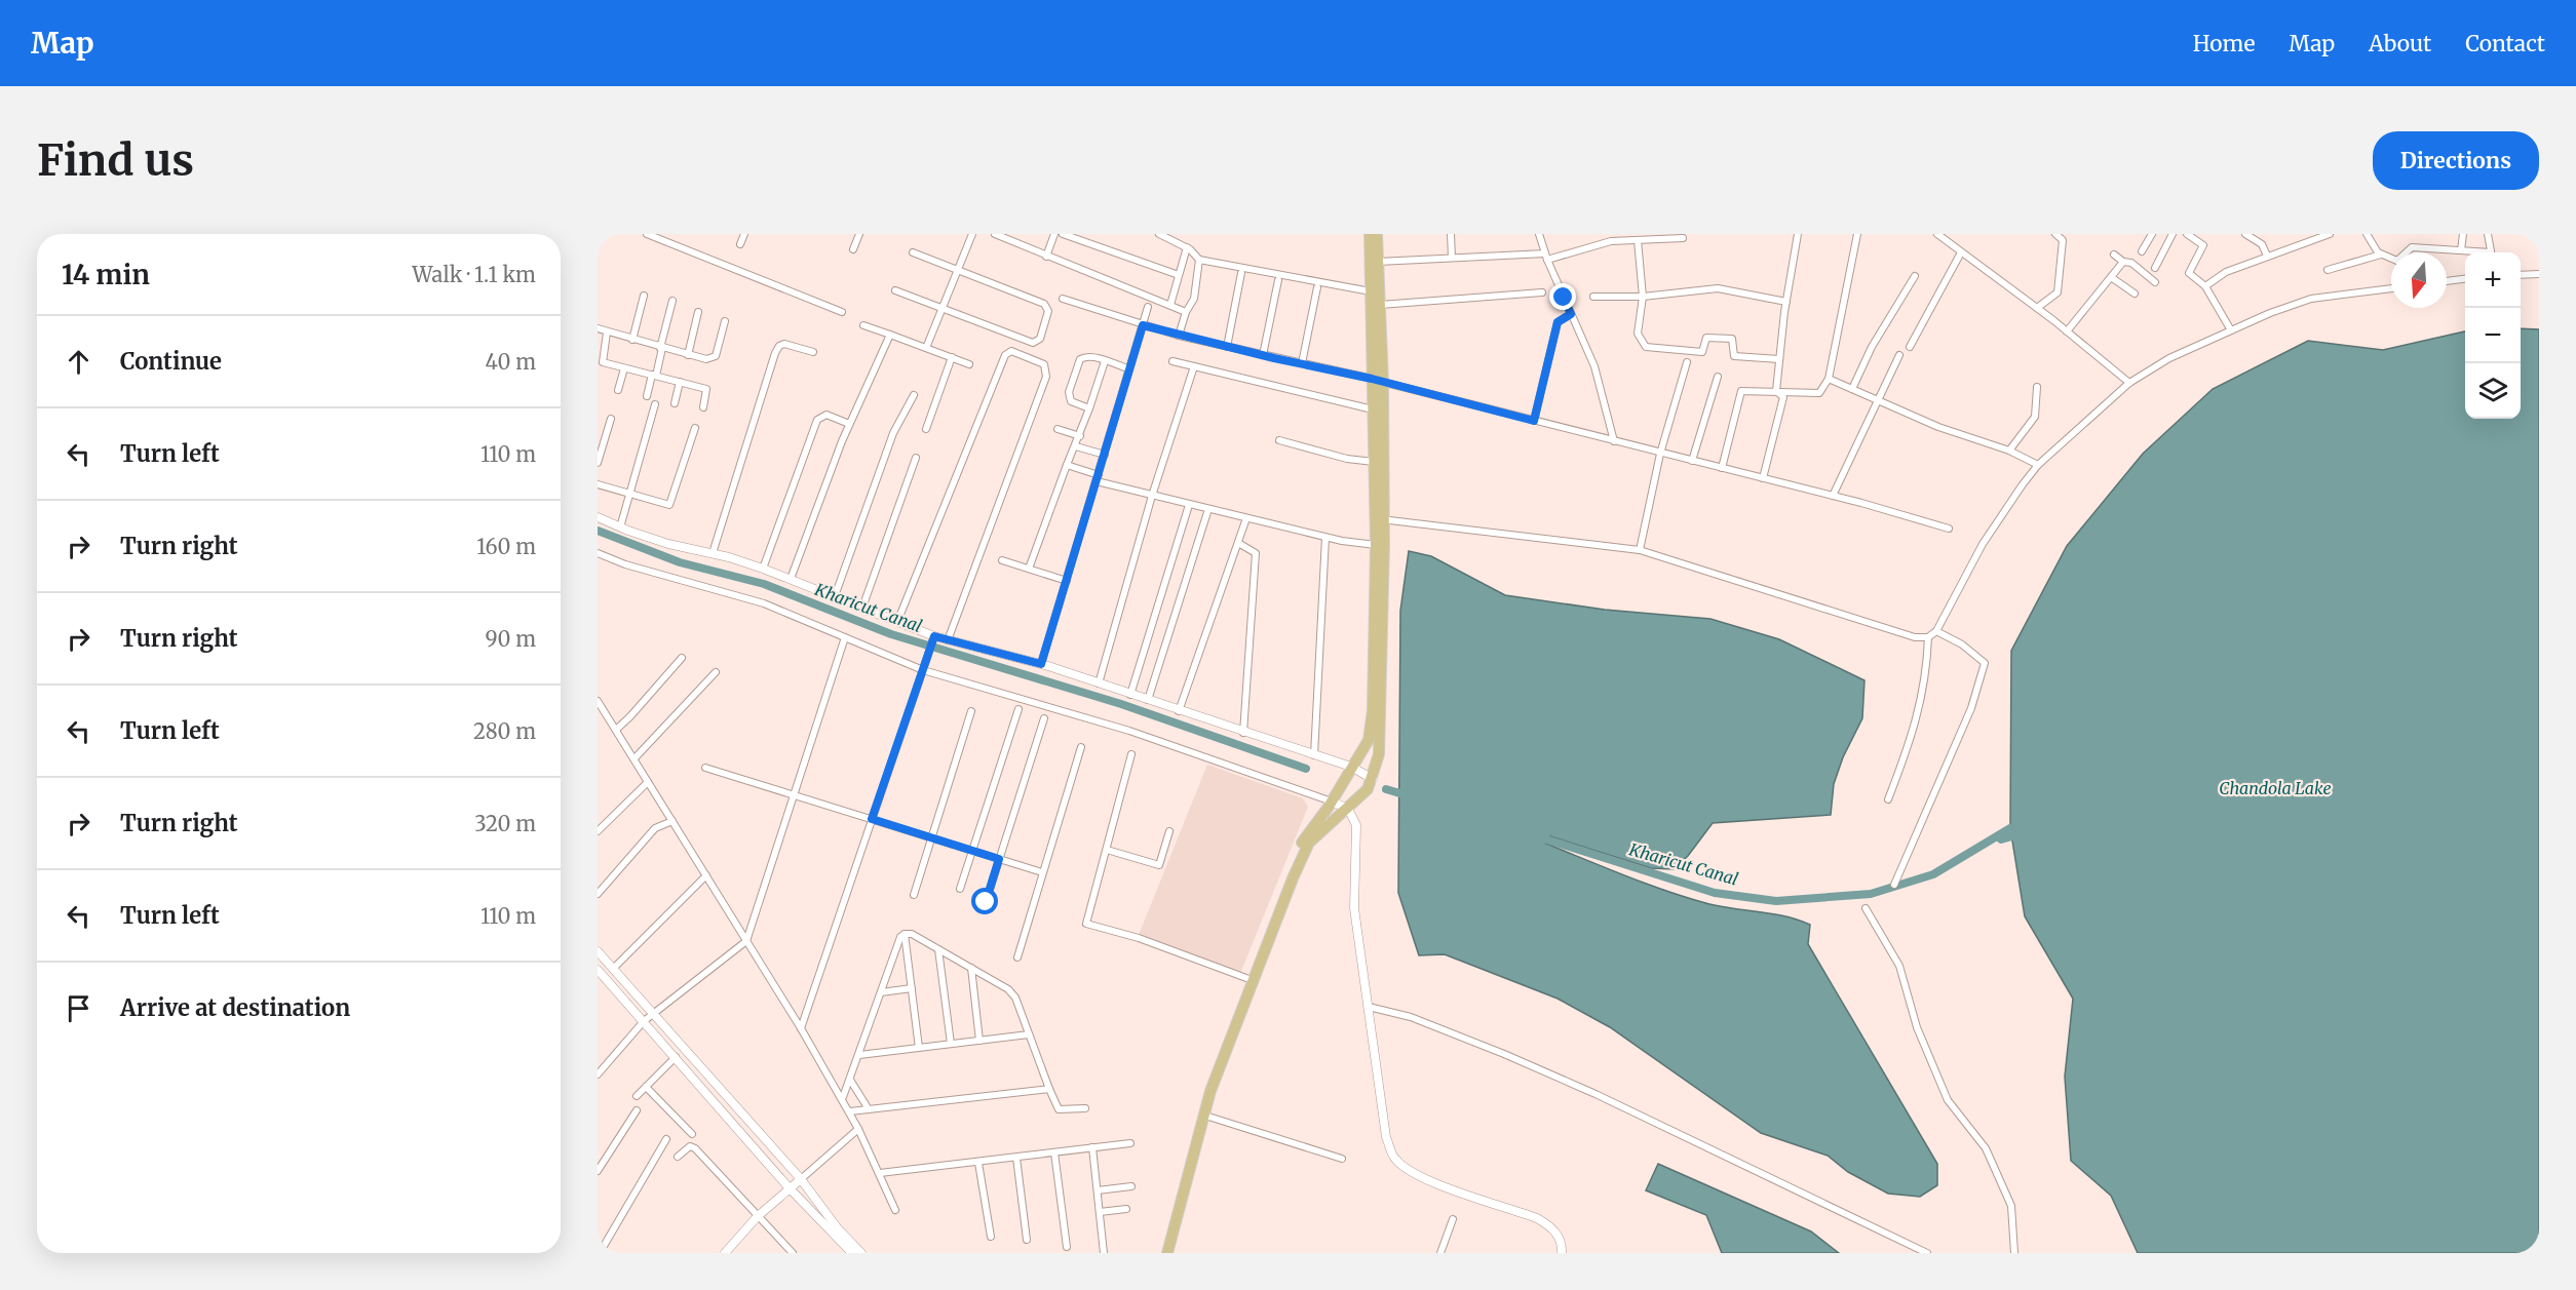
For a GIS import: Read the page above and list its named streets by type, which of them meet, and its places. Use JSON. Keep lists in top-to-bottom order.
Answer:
{
  "water": ["Kharicut Canal", "Chandola Lake"],
  "north": "bottom",
  "page": {
    "header": "Map",
    "nav": [
      "Home",
      "Map",
      "About",
      "Contact"
    ],
    "buttons": "Directions",
    "title": "Find us",
    "heading": ["14 min", "Walk · 1.1 km"],
    "map_buttons": ["+", "−"],
    "list": [
      ["Continue", "40 m"],
      ["Turn left", "110 m"],
      ["Turn right", "160 m"],
      ["Turn right", "90 m"],
      ["Turn left", "280 m"],
      ["Turn right", "320 m"],
      ["Turn left", "110 m"],
      "Arrive at destination"
    ]
  }
}
